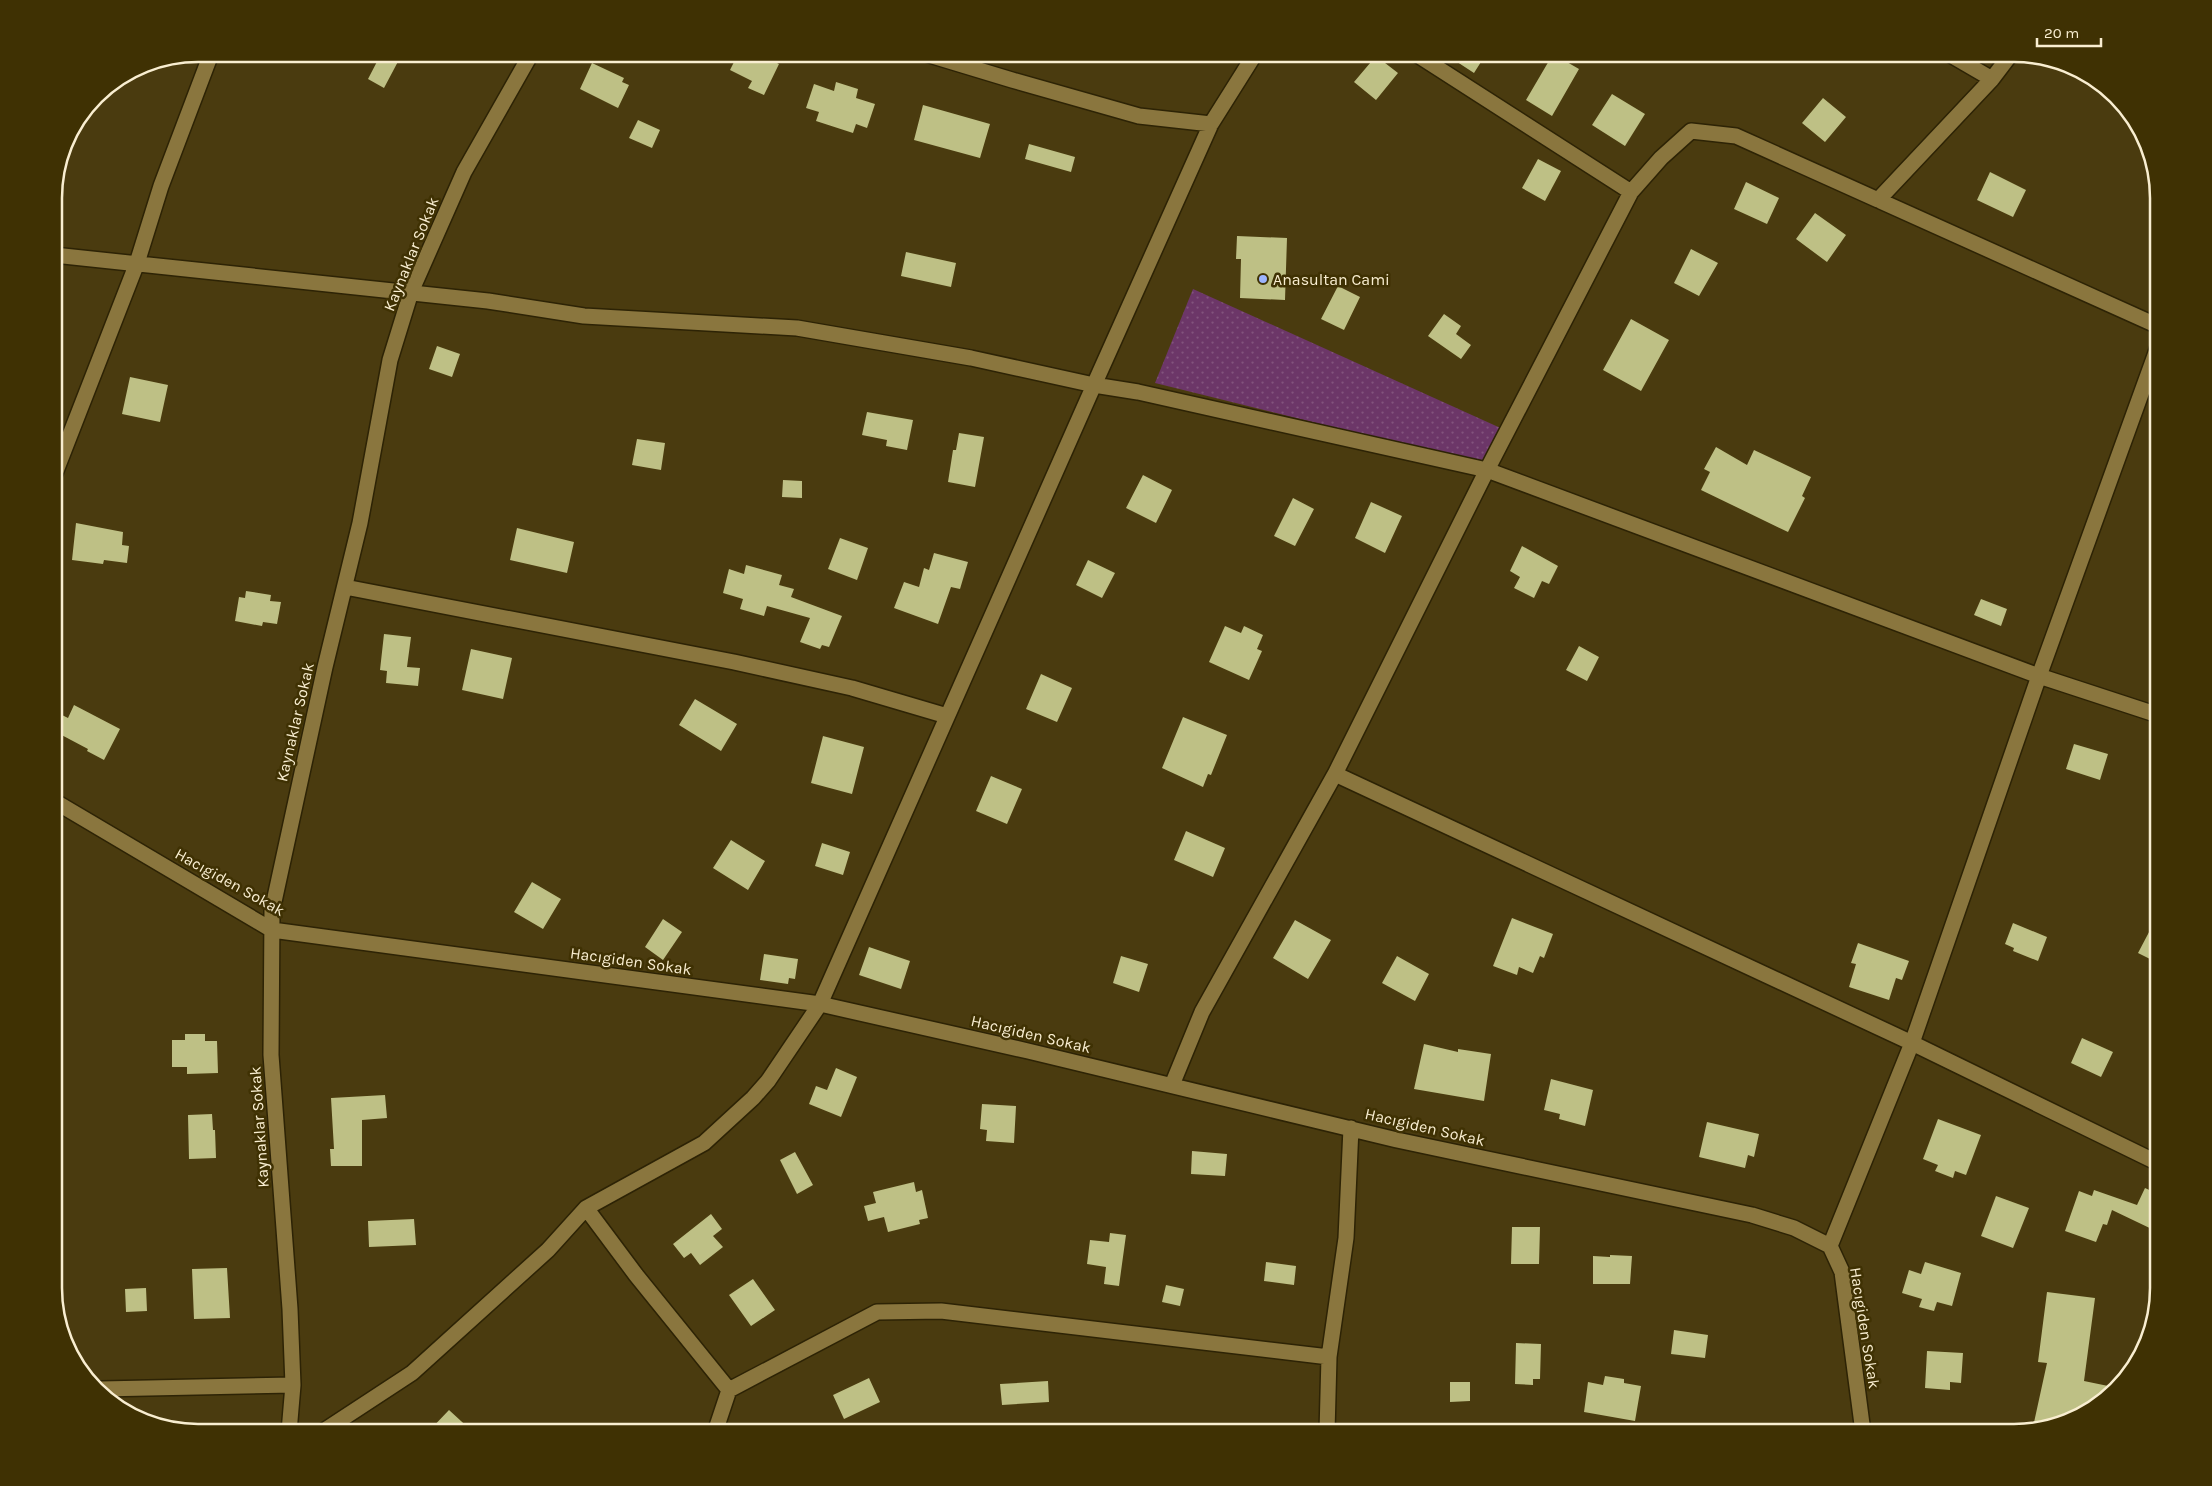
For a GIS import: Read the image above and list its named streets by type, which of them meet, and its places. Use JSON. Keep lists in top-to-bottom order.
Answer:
{
  "streets": {
    "street": ["Kaynaklar Sokak", "Hacıgiden Sokak"]
  },
  "crossings": [
    ["Kaynaklar Sokak", "Hacıgiden Sokak"]
  ],
  "places": ["Anasultan Cami"],
  "scale_bar": "20 m"
}
